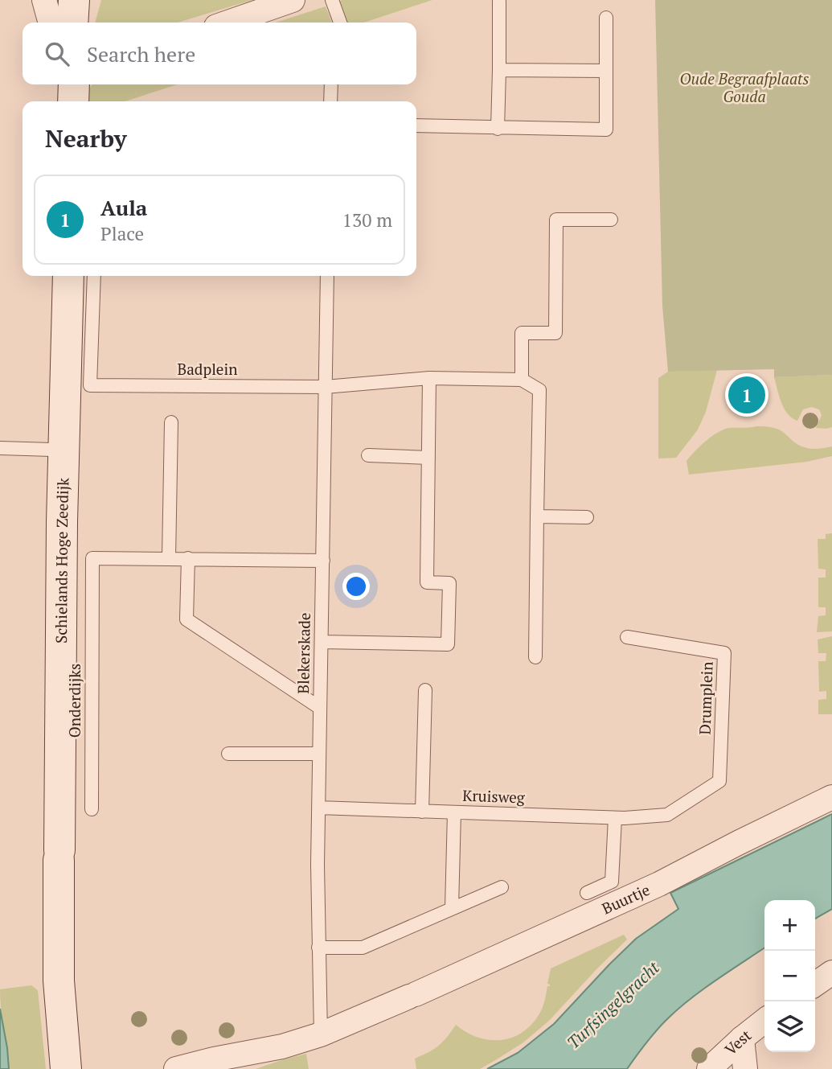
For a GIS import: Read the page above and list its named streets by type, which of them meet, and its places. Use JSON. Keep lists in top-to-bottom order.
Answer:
{
  "streets": {
    "main road": ["Schielands Hoge Zeedijk"],
    "street": ["Buurtje", "Vest"],
    "lane": [
      "Badplein",
      "Blekerskade",
      "Drumplein",
      "Onderdijks",
      "Kruisweg"
    ]
  },
  "crossings": [
    ["Badplein", "Blekerskade"],
    ["Blekerskade", "Kruisweg"],
    ["Blekerskade", "Buurtje"],
    ["Drumplein", "Kruisweg"]
  ],
  "water": ["Turfsingelgracht"],
  "parks": ["Oude Begraafplaats Gouda"],
  "page": {
    "search": "Search here",
    "heading": "Nearby",
    "list": [
      {
        "mark": "1",
        "name": "Aula",
        "note": "Place",
        "value": "130 m"
      }
    ],
    "pins": "1",
    "map_buttons": ["+", "−"]
  }
}
